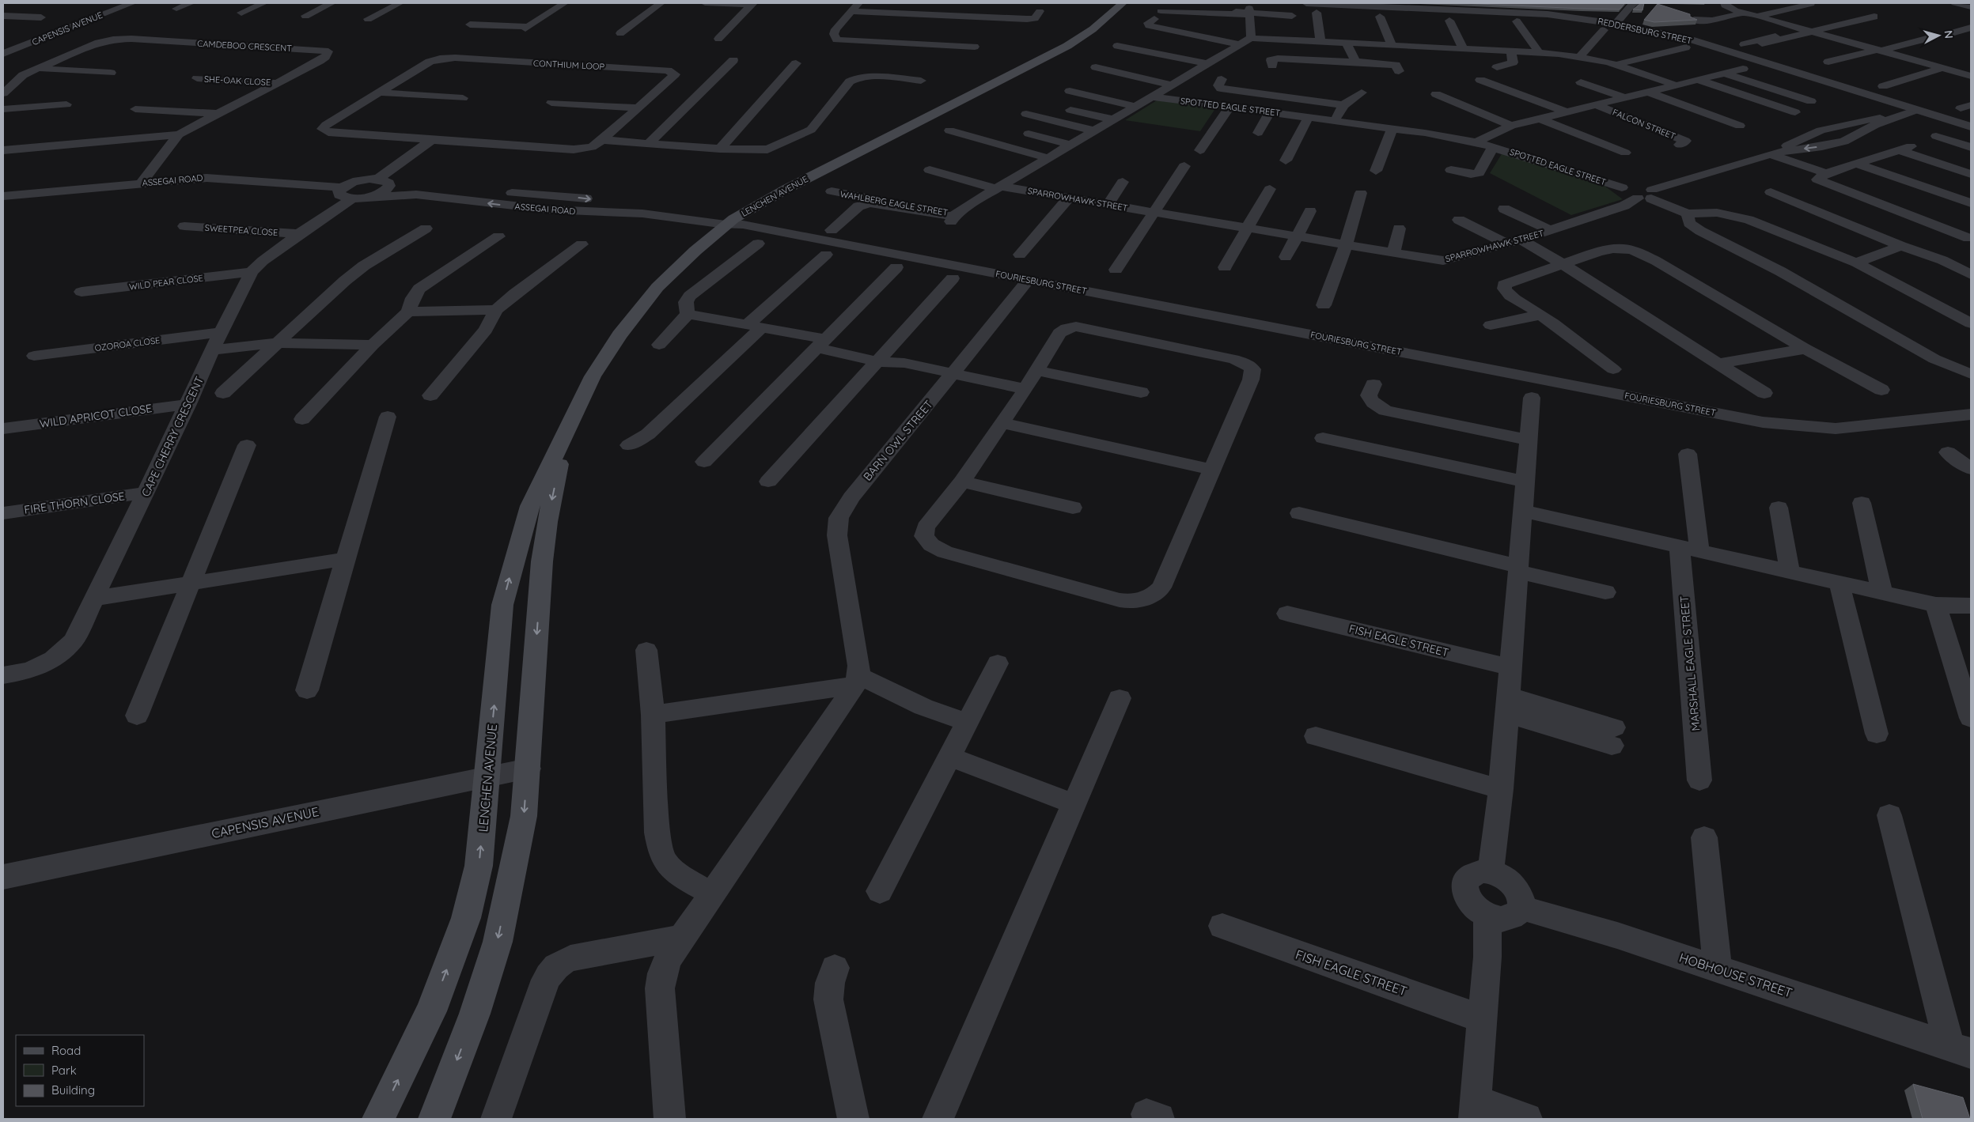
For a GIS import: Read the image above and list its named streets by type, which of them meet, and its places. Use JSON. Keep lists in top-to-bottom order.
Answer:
{
  "streets": {
    "main road": ["LENCHEN AVENUE"],
    "street": [
      "CAPENSIS AVENUE",
      "REDDERSBURG STREET",
      "CAMDEBOO CRESCENT",
      "CONTHIUM LOOP",
      "SHE-OAK CLOSE",
      "SPOTTED EAGLE STREET",
      "FALCON STREET",
      "ASSEGAI ROAD",
      "SPARROWHAWK STREET",
      "WAHLBERG EAGLE STREET",
      "SWEETPEA CLOSE",
      "WILD PEAR CLOSE",
      "FOURIESBURG STREET",
      "OZOROA CLOSE",
      "WILD APRICOT CLOSE",
      "CAPE CHERRY CRESCENT",
      "BARN OWL STREET",
      "FIRE THORN CLOSE",
      "FISH EAGLE STREET",
      "MARSHALL EAGLE STREET",
      "HOBHOUSE STREET"
    ]
  },
  "crossings": [
    ["CAPENSIS AVENUE", "LENCHEN AVENUE"],
    ["REDDERSBURG STREET", "SPARROWHAWK STREET"],
    ["CAMDEBOO CRESCENT", "SHE-OAK CLOSE"],
    ["CAMDEBOO CRESCENT", "ASSEGAI ROAD"],
    ["SPOTTED EAGLE STREET", "FALCON STREET"],
    ["SPOTTED EAGLE STREET", "SPARROWHAWK STREET"],
    ["SPOTTED EAGLE STREET", "WAHLBERG EAGLE STREET"],
    ["ASSEGAI ROAD", "LENCHEN AVENUE"],
    ["ASSEGAI ROAD", "FOURIESBURG STREET"],
    ["ASSEGAI ROAD", "CAPE CHERRY CRESCENT"],
    ["LENCHEN AVENUE", "FOURIESBURG STREET"],
    ["SPARROWHAWK STREET", "WAHLBERG EAGLE STREET"],
    ["SWEETPEA CLOSE", "CAPE CHERRY CRESCENT"],
    ["WILD PEAR CLOSE", "CAPE CHERRY CRESCENT"],
    ["FOURIESBURG STREET", "BARN OWL STREET"],
    ["OZOROA CLOSE", "CAPE CHERRY CRESCENT"],
    ["WILD APRICOT CLOSE", "CAPE CHERRY CRESCENT"],
    ["CAPE CHERRY CRESCENT", "FIRE THORN CLOSE"]
  ],
  "legend": ["Road", "Park", "Building"],
  "north": "right"
}
